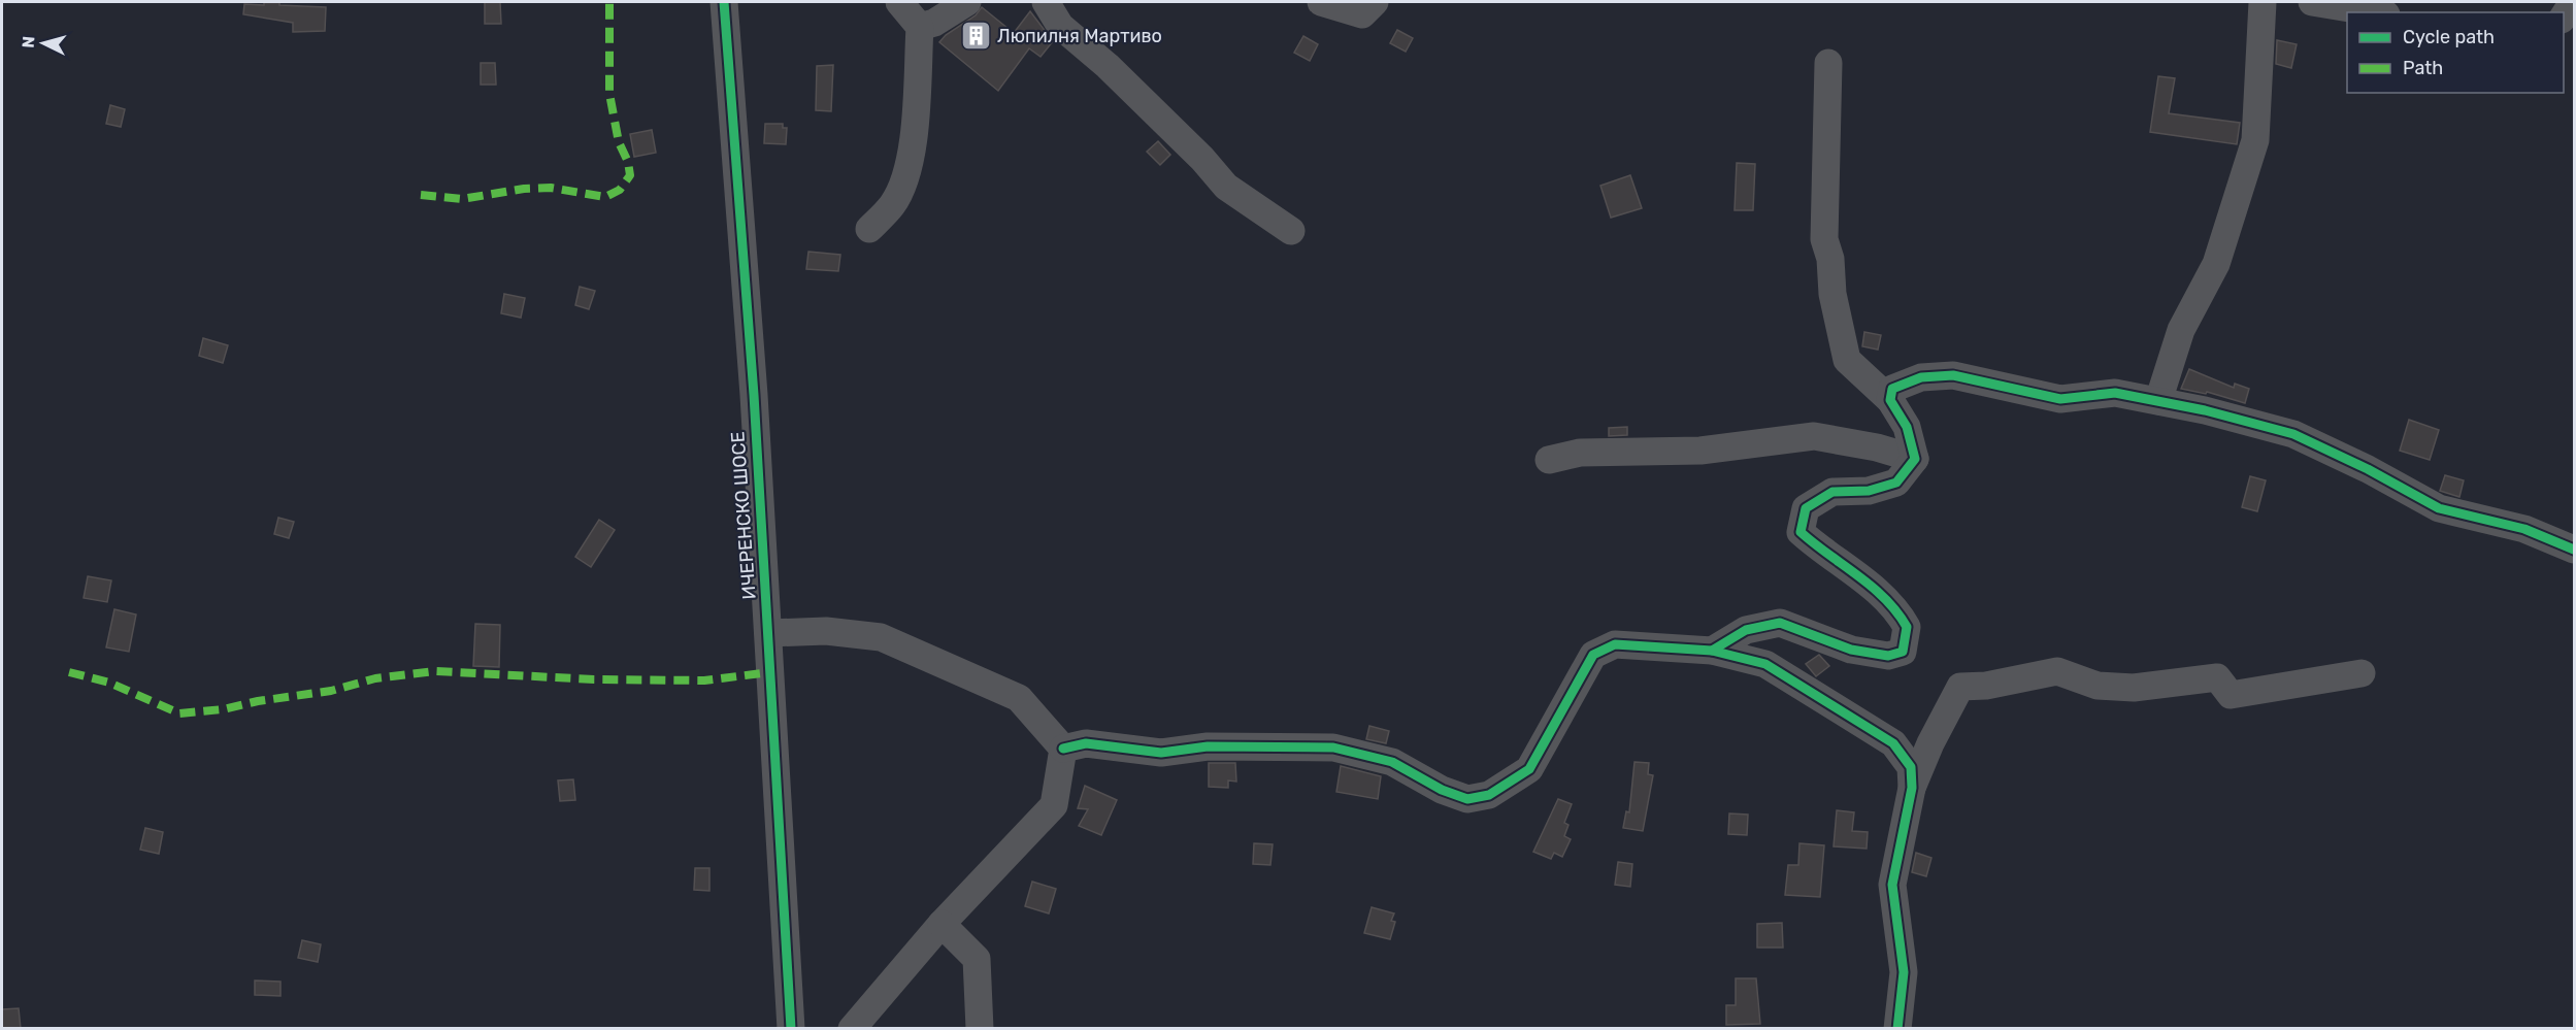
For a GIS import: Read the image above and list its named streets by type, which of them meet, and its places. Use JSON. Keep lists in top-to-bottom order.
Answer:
{
  "streets": {
    "street": ["ИЧЕРЕНСКО ШОСЕ"]
  },
  "places": {
    "building": ["Люпилня Мартиво"]
  },
  "legend": ["Cycle path", "Path"],
  "north": "left"
}
